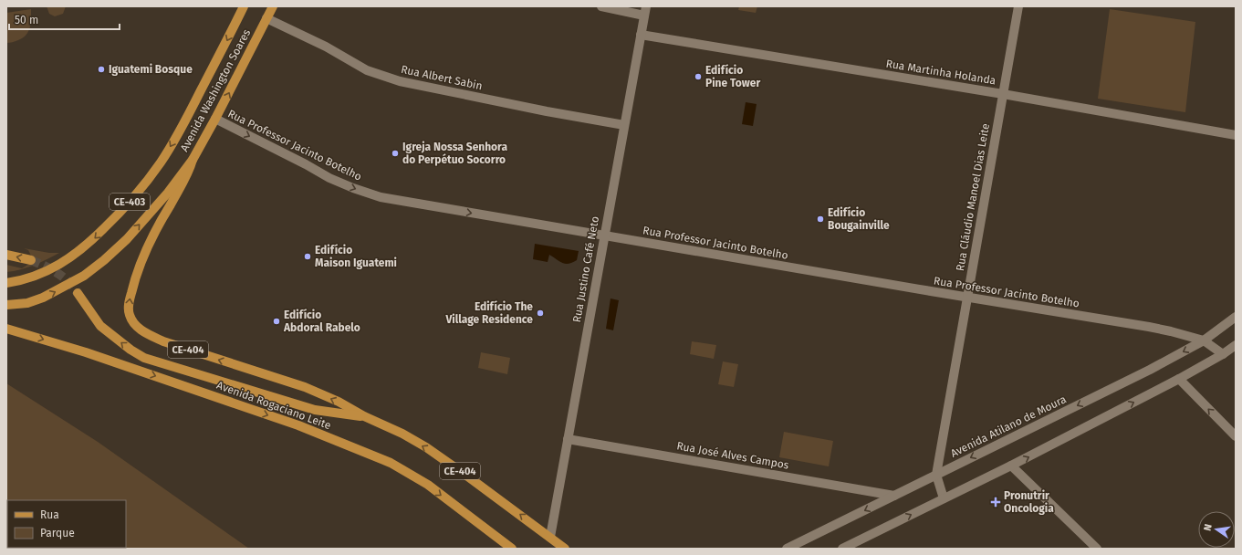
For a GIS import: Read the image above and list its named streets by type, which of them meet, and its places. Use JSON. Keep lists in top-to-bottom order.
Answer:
{
  "streets": {
    "main road": [
      "Avenida Washington Soares",
      "CE-403",
      "CE-404",
      "Avenida Rogaciano Leite"
    ],
    "street": [
      "Rua Martinha Holanda",
      "Rua Albert Sabin",
      "Rua Professor Jacinto Botelho",
      "Rua Cláudio Manoel Dias Leite",
      "Rua Justino Café Neto",
      "Avenida Atilano de Moura",
      "Rua José Alves Campos"
    ]
  },
  "crossings": [
    ["Rua Martinha Holanda", "Rua Cláudio Manoel Dias Leite"],
    ["Rua Martinha Holanda", "Rua Justino Café Neto"],
    ["Rua Albert Sabin", "Avenida Washington Soares"],
    ["Rua Albert Sabin", "Rua Justino Café Neto"],
    ["Avenida Washington Soares", "Rua Professor Jacinto Botelho"],
    ["Avenida Washington Soares", "CE-404"],
    ["Rua Professor Jacinto Botelho", "Rua Cláudio Manoel Dias Leite"],
    ["Rua Professor Jacinto Botelho", "Rua Justino Café Neto"],
    ["Rua Professor Jacinto Botelho", "Avenida Atilano de Moura"],
    ["Rua Cláudio Manoel Dias Leite", "Avenida Atilano de Moura"],
    ["Rua Justino Café Neto", "CE-404"],
    ["Rua Justino Café Neto", "Rua José Alves Campos"],
    ["Avenida Atilano de Moura", "Rua José Alves Campos"]
  ],
  "one_way": ["Rua Professor Jacinto Botelho"],
  "places": {
    "other": [
      "Iguatemi Bosque",
      "Edifício Pine Tower",
      "Igreja Nossa Senhora do Perpétuo Socorro",
      "Edifício Bougainville",
      "Edifício Maison Iguatemi",
      "Edifício The Village Residence",
      "Edifício Abdoral Rabelo"
    ],
    "health": ["Pronutrir Oncologia"]
  },
  "legend": ["Rua", "Parque"],
  "scale_bar": "50 m",
  "north": "left"
}
